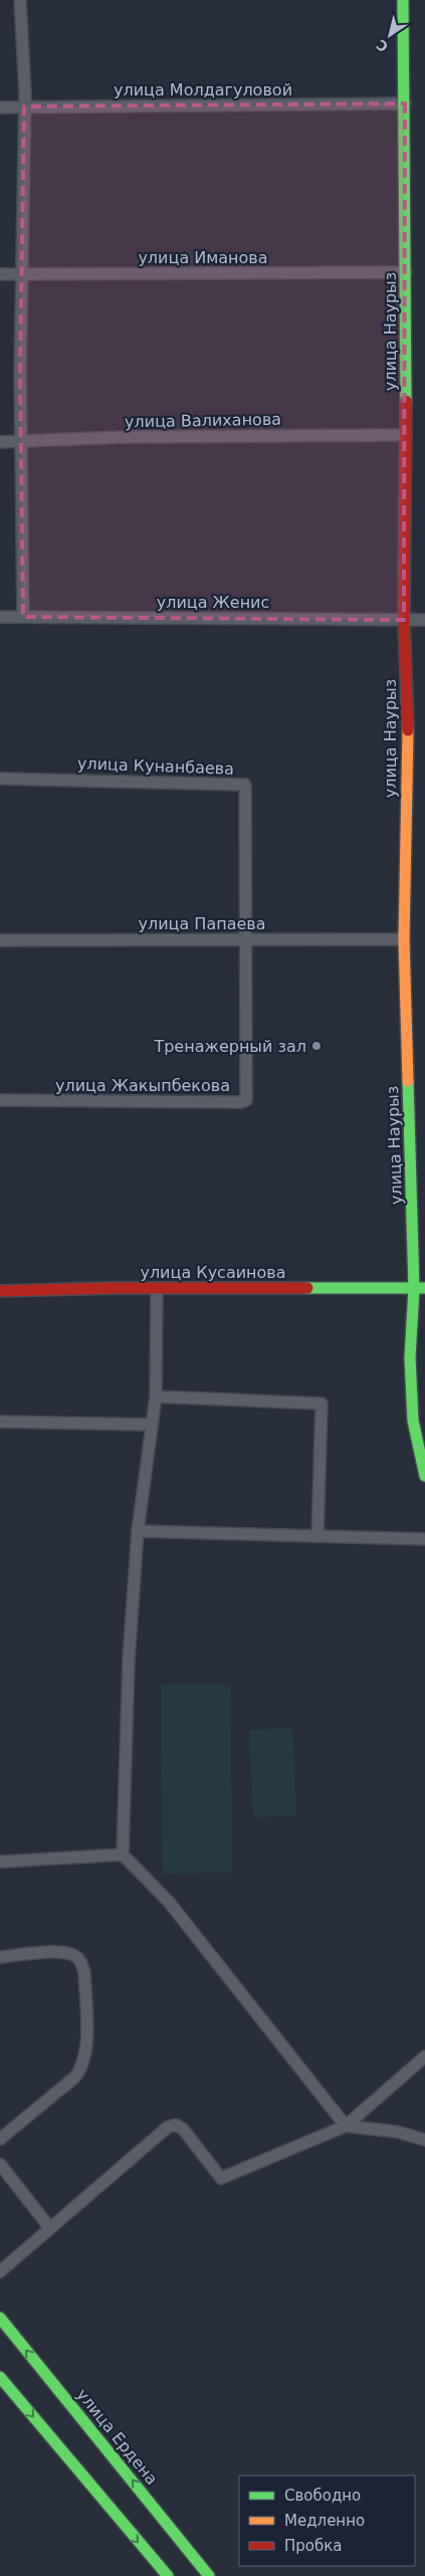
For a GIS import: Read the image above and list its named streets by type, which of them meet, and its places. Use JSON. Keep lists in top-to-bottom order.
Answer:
{
  "streets": {
    "street": [
      "улица Молдагуловой",
      "улица Иманова",
      "улица Наурыз",
      "улица Валиханова",
      "улица Женис",
      "улица Кунанбаева",
      "улица Папаева",
      "улица Жакыпбекова",
      "улица Кусаинова",
      "улица Ердена"
    ]
  },
  "crossings": [
    ["улица Молдагуловой", "улица Наурыз"],
    ["улица Иманова", "улица Наурыз"],
    ["улица Наурыз", "улица Валиханова"],
    ["улица Наурыз", "улица Женис"],
    ["улица Наурыз", "улица Папаева"],
    ["улица Наурыз", "улица Кусаинова"],
    ["улица Кунанбаева", "улица Папаева"],
    ["улица Кунанбаева", "улица Жакыпбекова"],
    ["улица Папаева", "улица Жакыпбекова"]
  ],
  "places": ["Тренажерный зал"],
  "legend": ["Свободно", "Медленно", "Пробка"],
  "north": "bottom left"
}
